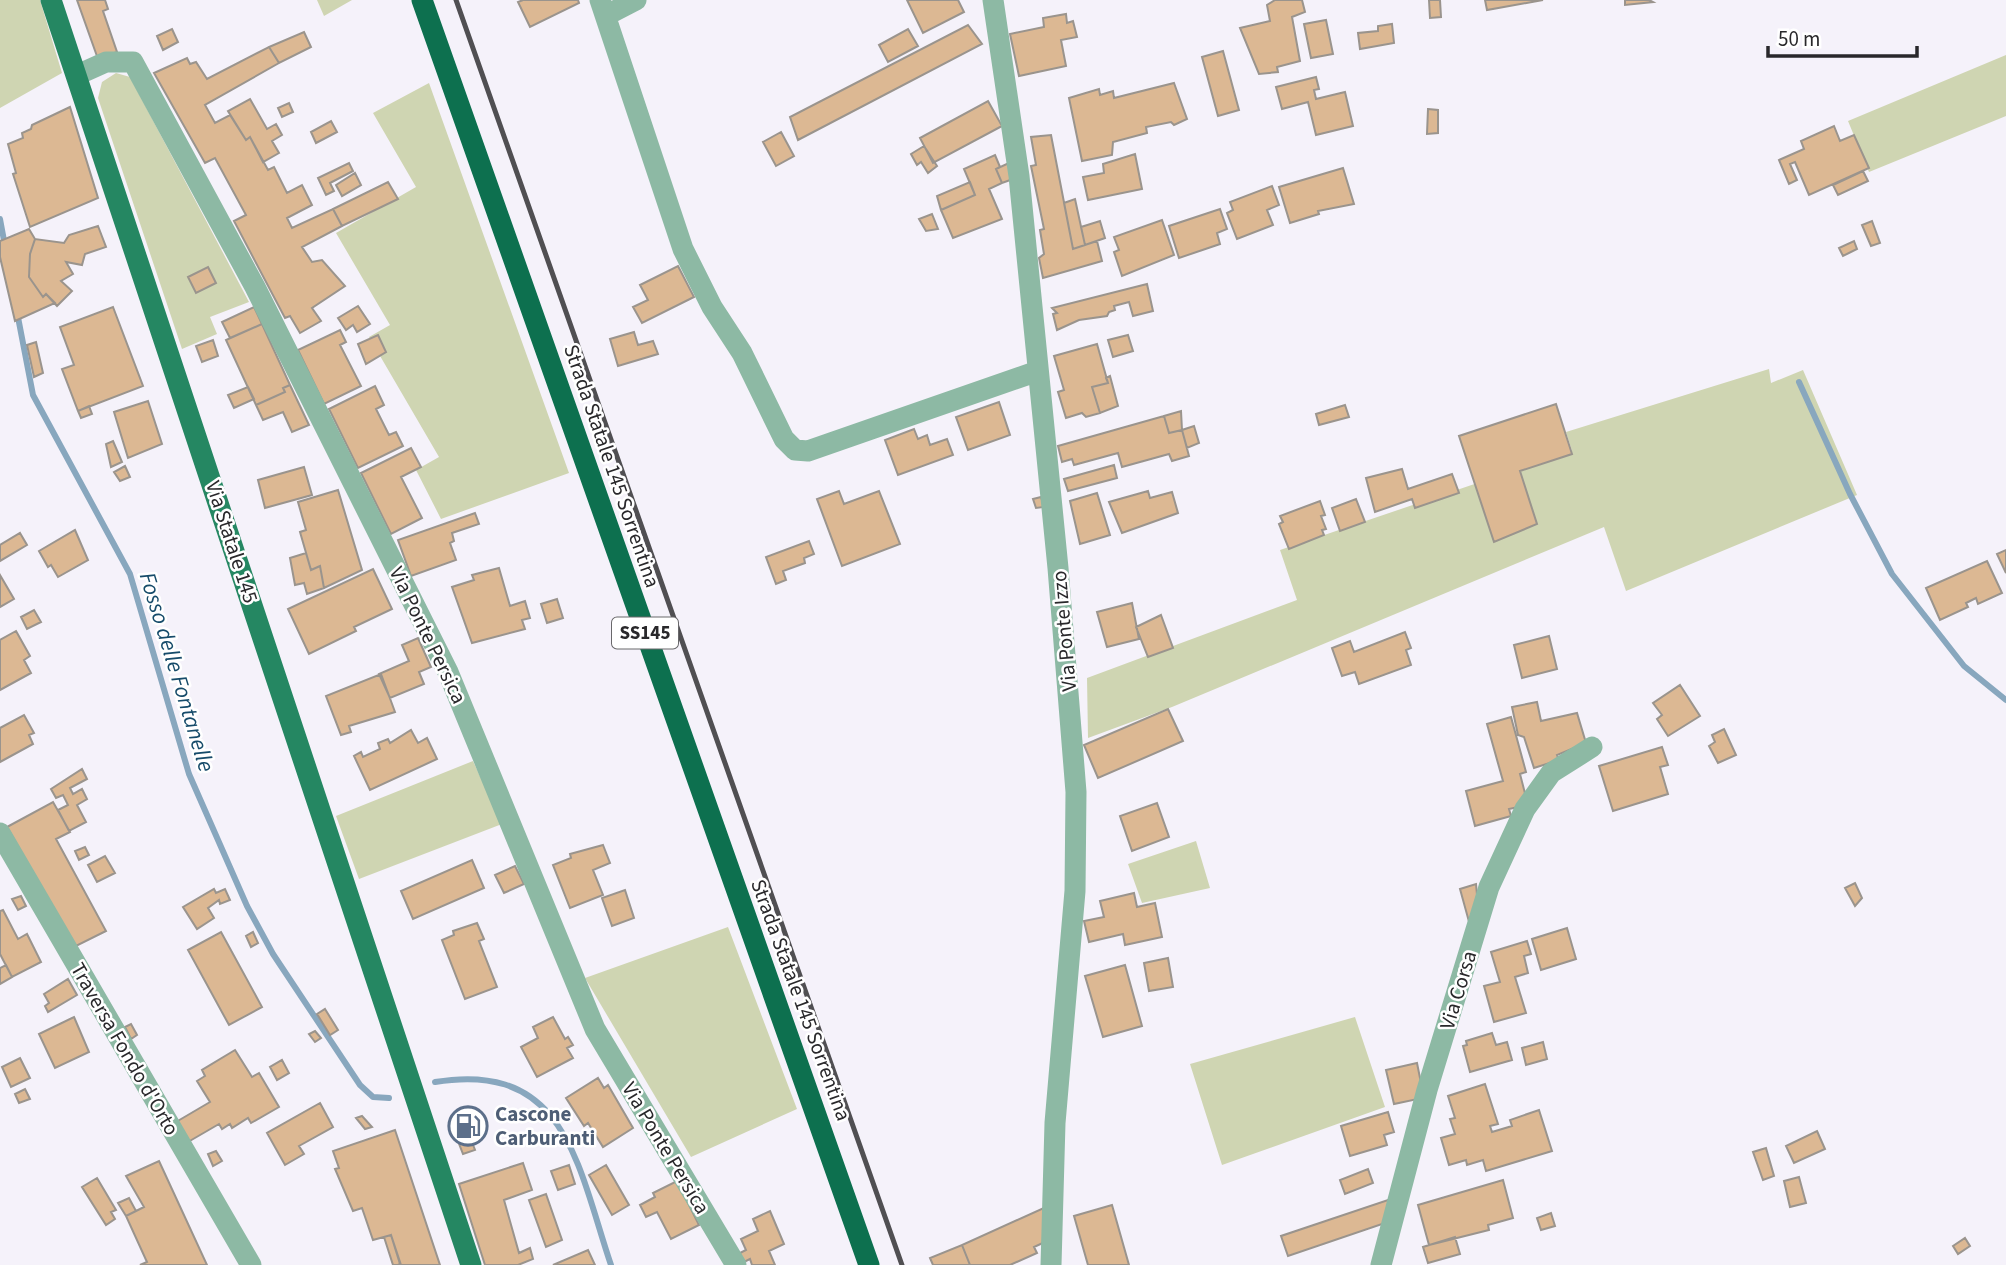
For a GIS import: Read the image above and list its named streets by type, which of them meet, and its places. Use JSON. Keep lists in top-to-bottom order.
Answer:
{
  "streets": {
    "highway": ["Strada Statale 145 Sorrentina", "SS145"],
    "main road": ["Via Statale 145"],
    "street": [
      "Via Ponte Izzo",
      "Via Ponte Persica",
      "Via Corsa",
      "Traversa Fondo d'Orto"
    ]
  },
  "crossings": [
    ["Via Statale 145", "Via Ponte Persica"]
  ],
  "water": ["Fosso delle Fontanelle"],
  "places": {
    "fuel station": ["Cascone Carburanti"]
  },
  "scale_bar": "50 m"
}
